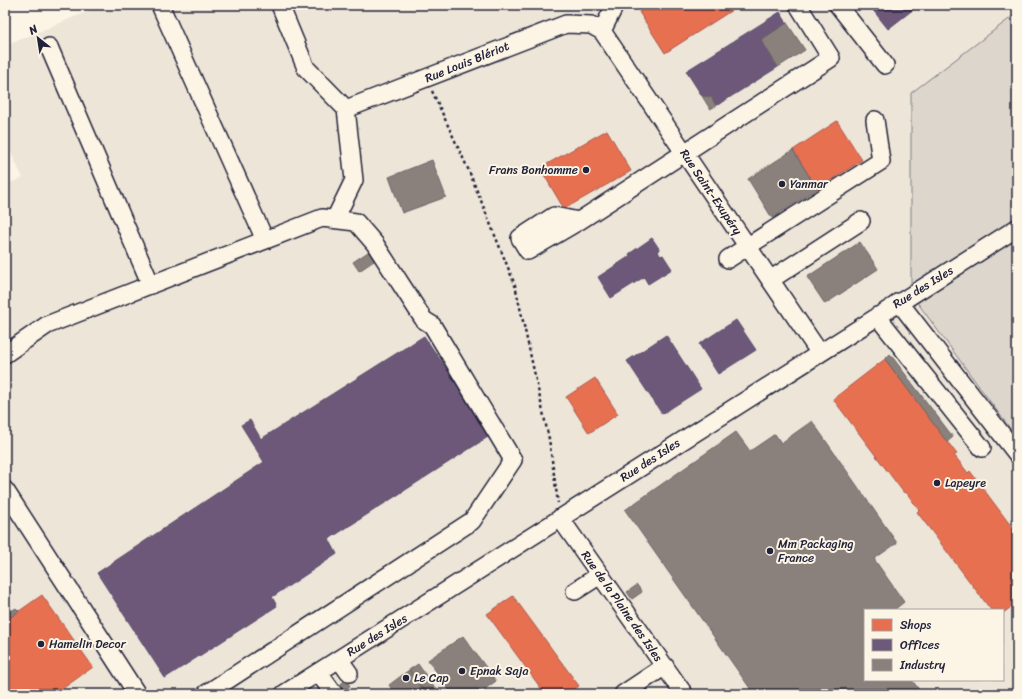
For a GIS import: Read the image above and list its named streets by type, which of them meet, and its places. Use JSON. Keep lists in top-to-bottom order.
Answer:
{
  "streets": {
    "street": [
      "Rue Louis Blériot",
      "Rue Saint-Exupéry",
      "Rue des Isles",
      "Rue de la Plaine des Isles"
    ]
  },
  "crossings": [
    ["Rue Louis Blériot", "Rue Saint-Exupéry"],
    ["Rue Saint-Exupéry", "Rue des Isles"],
    ["Rue des Isles", "Rue de la Plaine des Isles"]
  ],
  "places": [
    "Frans Bonhomme",
    "Yanmar",
    "Lapeyre",
    "Mm Packaging France",
    "Hamelin Decor",
    "Epnak Saja",
    "Le Cap"
  ],
  "legend": ["Shops", "Offices", "Industry"],
  "north": "top left"
}
